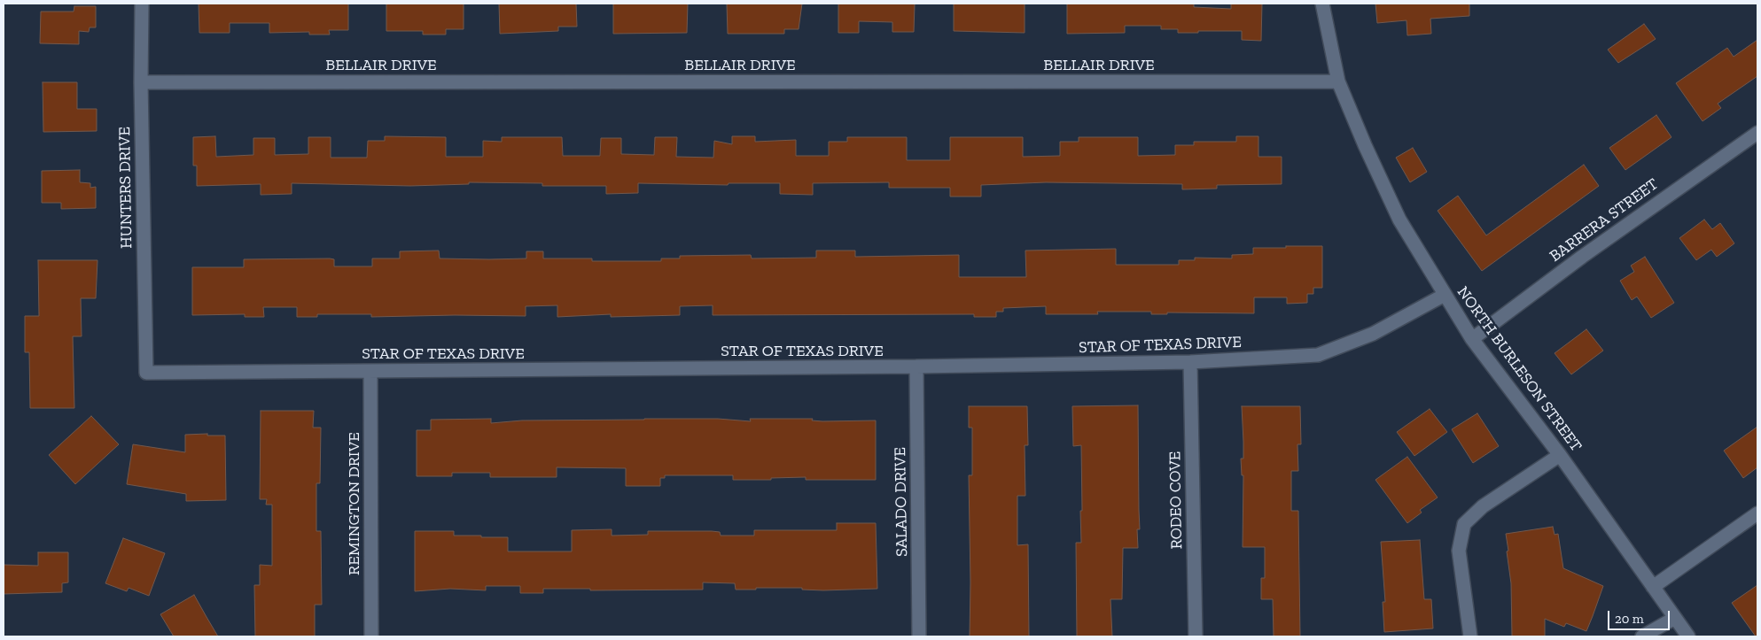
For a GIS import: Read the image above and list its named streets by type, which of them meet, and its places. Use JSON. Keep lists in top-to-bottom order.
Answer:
{
  "streets": {
    "street": [
      "BELLAIR DRIVE",
      "HUNTERS DRIVE",
      "BARRERA STREET",
      "STAR OF TEXAS DRIVE",
      "NORTH BURLESON STREET",
      "RODEO COVE",
      "SALADO DRIVE",
      "REMINGTON DRIVE"
    ]
  },
  "crossings": [
    ["BELLAIR DRIVE", "HUNTERS DRIVE"],
    ["BELLAIR DRIVE", "NORTH BURLESON STREET"],
    ["HUNTERS DRIVE", "STAR OF TEXAS DRIVE"],
    ["BARRERA STREET", "NORTH BURLESON STREET"],
    ["STAR OF TEXAS DRIVE", "NORTH BURLESON STREET"],
    ["STAR OF TEXAS DRIVE", "RODEO COVE"],
    ["STAR OF TEXAS DRIVE", "SALADO DRIVE"],
    ["STAR OF TEXAS DRIVE", "REMINGTON DRIVE"]
  ],
  "scale_bar": "20 m"
}
